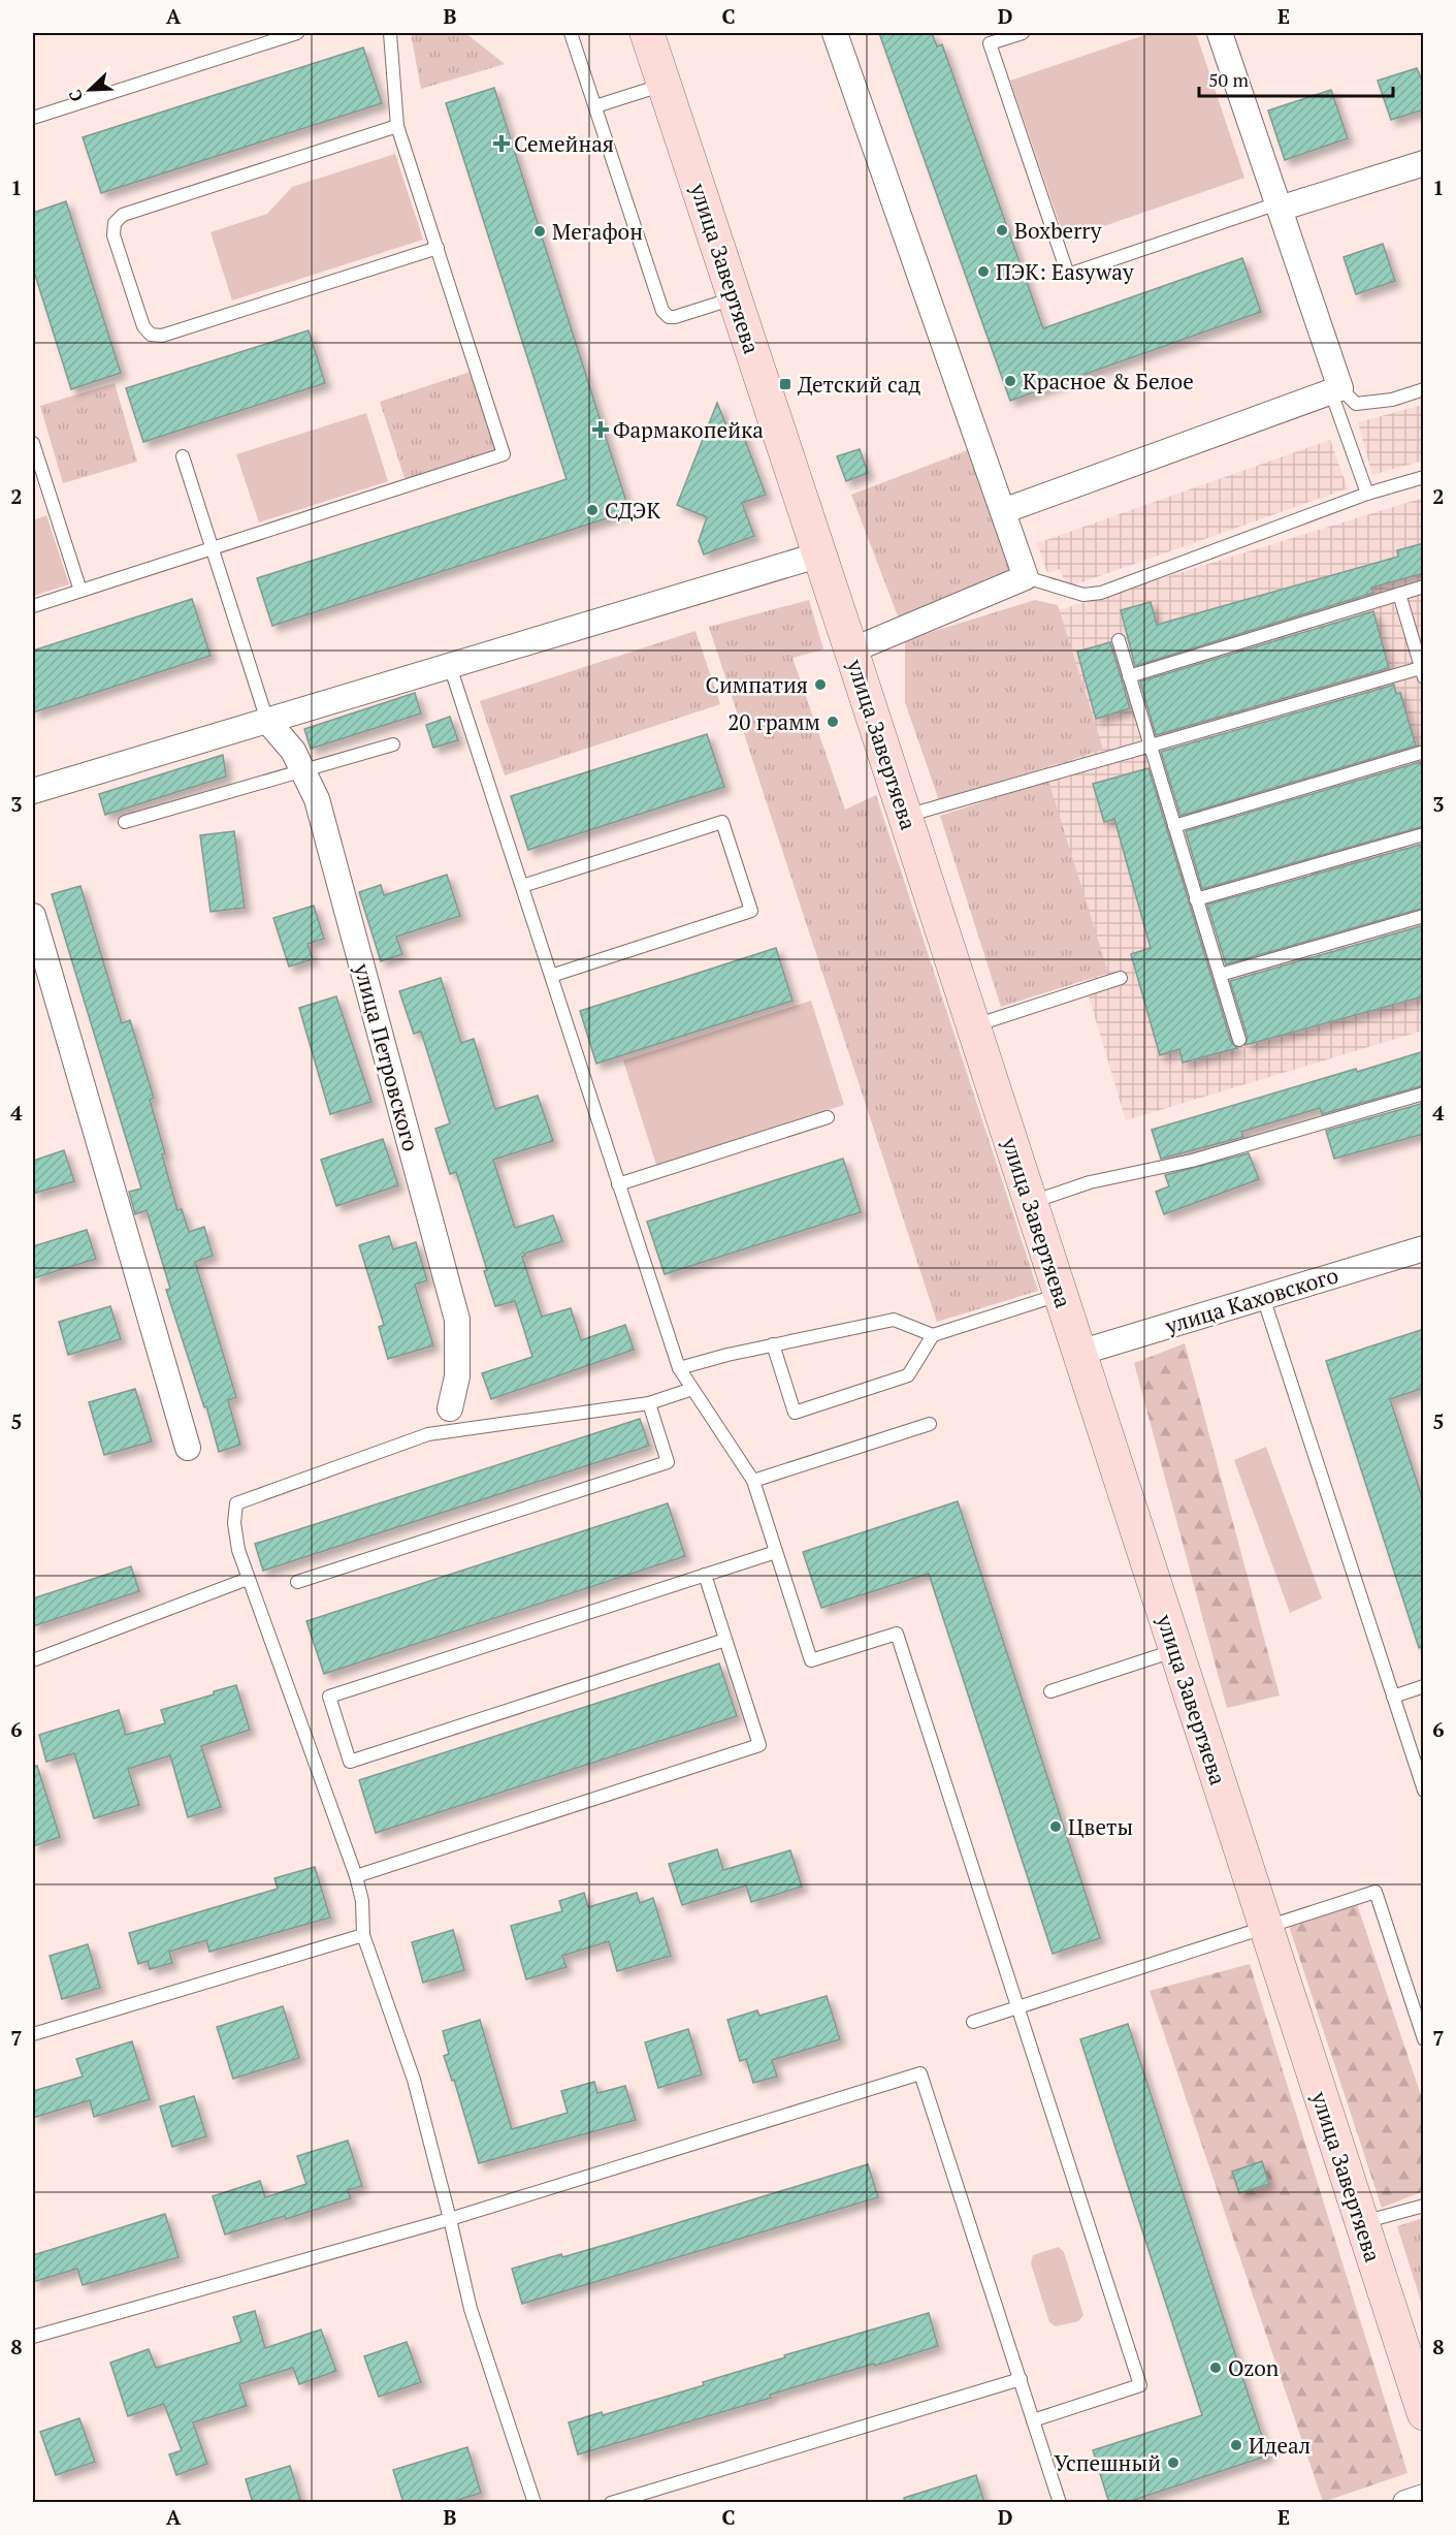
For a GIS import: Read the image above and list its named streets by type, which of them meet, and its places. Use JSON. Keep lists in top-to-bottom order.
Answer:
{
  "streets": {
    "main road": ["улица Завертяева"],
    "street": ["улица Петровского", "улица Каховского"]
  },
  "crossings": [
    ["улица Завертяева", "улица Каховского"]
  ],
  "places": {
    "health": ["Семейная", "Фармакопейка"],
    "other": [
      "Boxberry",
      "Мегафон",
      "ПЭК: Easyway",
      "Красное & Белое",
      "СДЭК",
      "Симпатия",
      "20 грамм",
      "Цветы",
      "Ozon",
      "Идеал",
      "Успешный"
    ],
    "transit": ["Детский сад"]
  },
  "scale_bar": "50 m",
  "north": "bottom left",
  "grid": {
    "columns": [
      "A",
      "B",
      "C",
      "D",
      "E"
    ],
    "rows": [
      "1",
      "2",
      "3",
      "4",
      "5",
      "6",
      "7",
      "8"
    ]
  }
}
